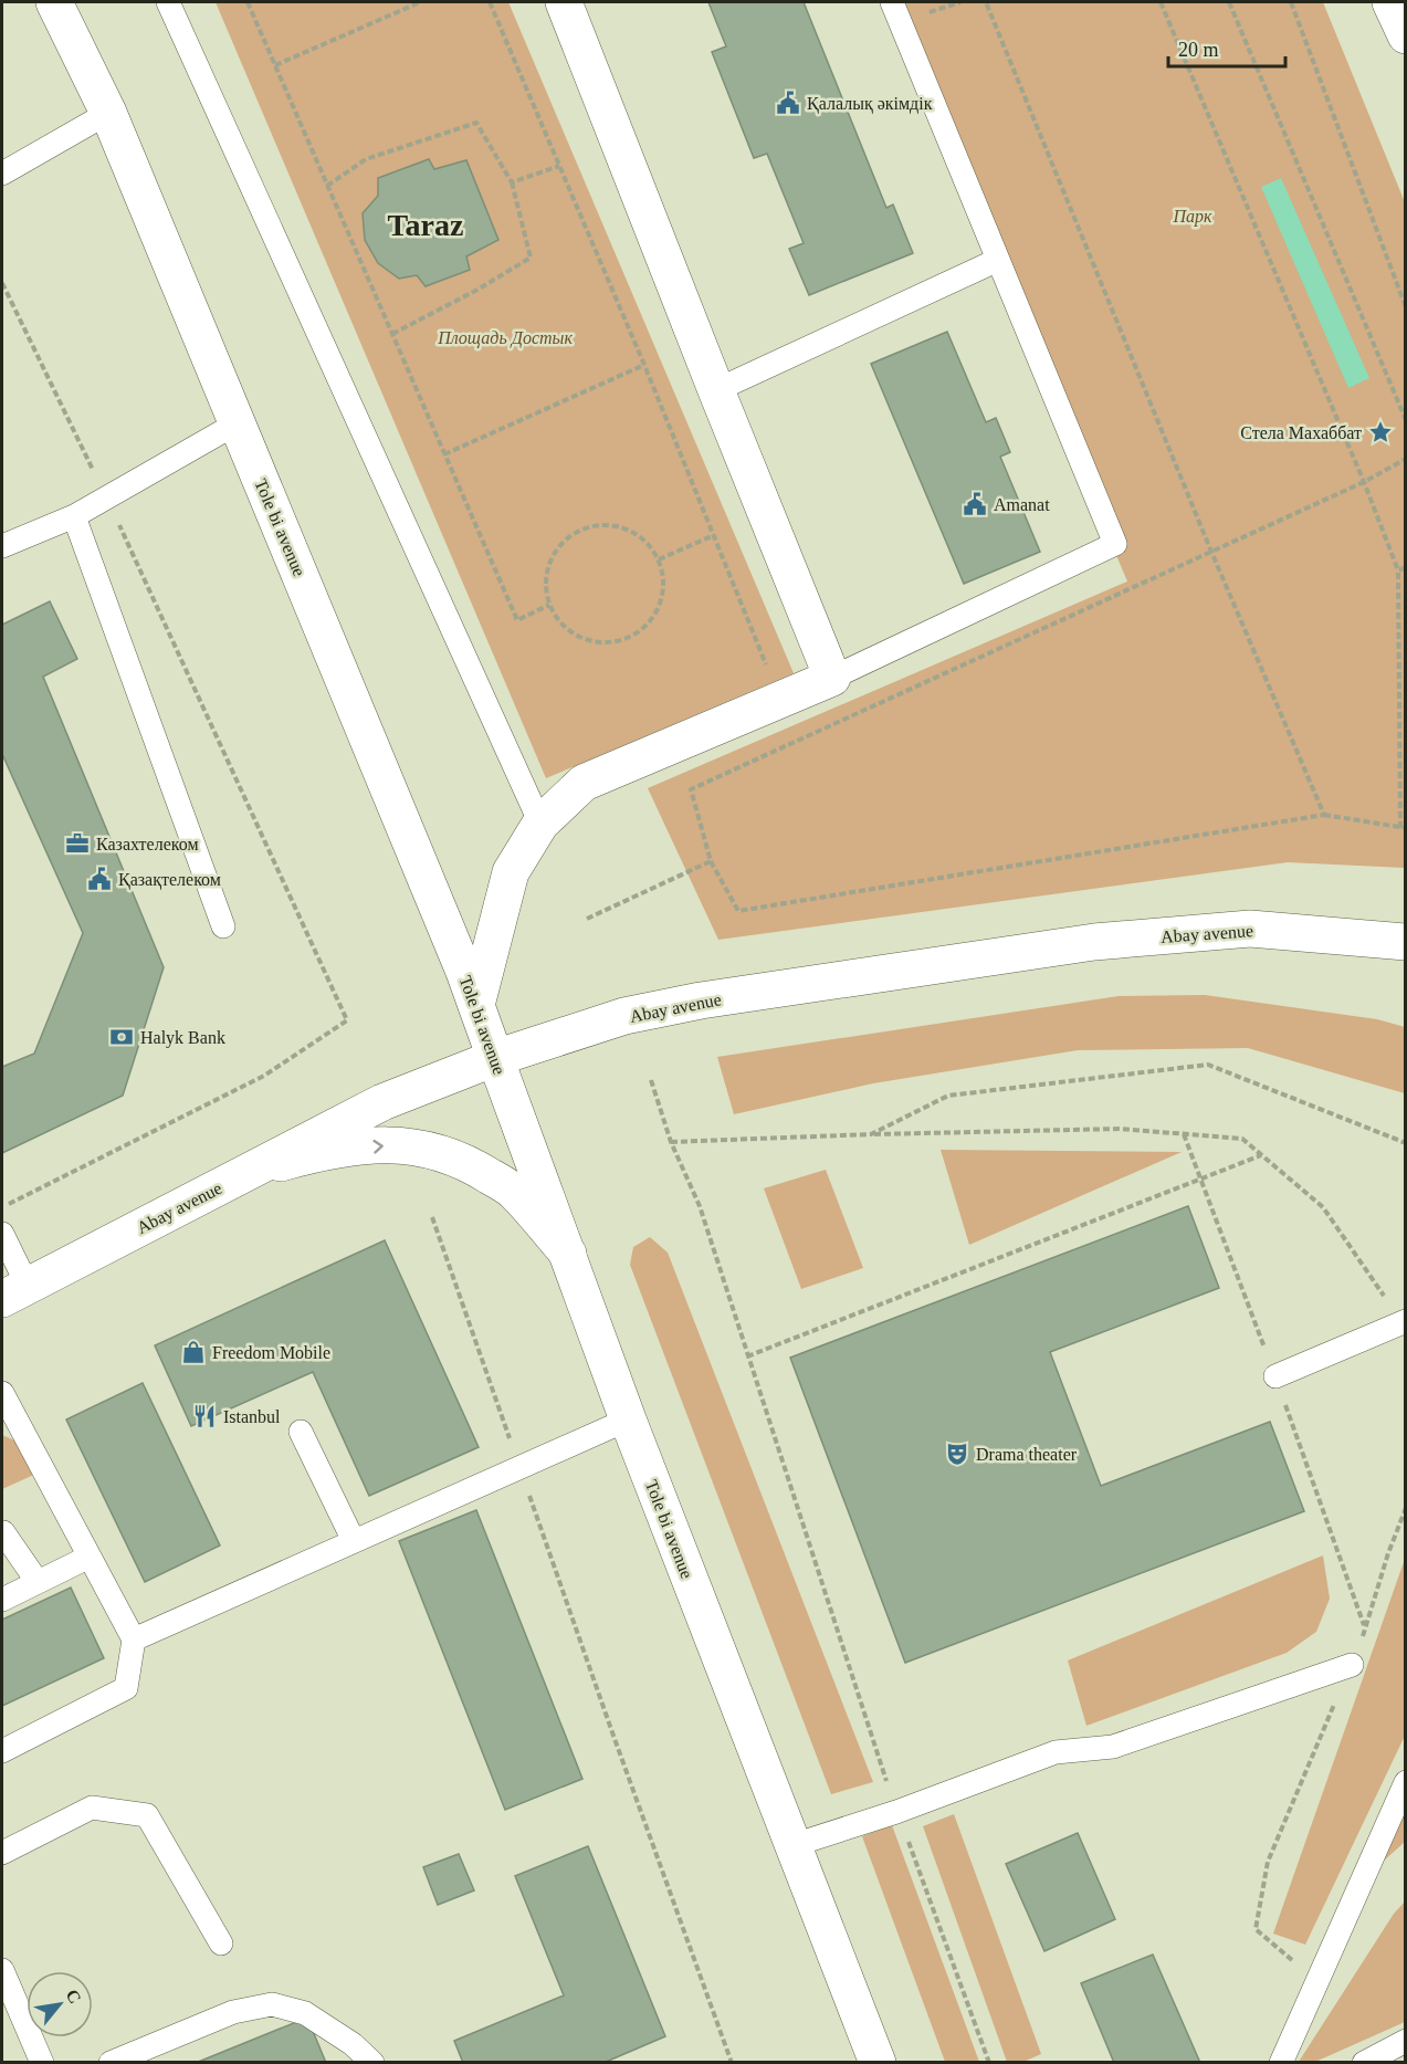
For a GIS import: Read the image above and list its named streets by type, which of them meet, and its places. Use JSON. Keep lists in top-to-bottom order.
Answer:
{
  "streets": {
    "main road": ["Tole bi avenue", "Abay avenue"]
  },
  "crossings": [
    ["Tole bi avenue", "Abay avenue"]
  ],
  "districts": ["Taraz"],
  "parks": ["Парк", "Площадь Достык"],
  "places": {
    "public building": ["Қалалық әкімдік", "Amanat", "Қазақтелеком"],
    "place": ["Стела Махаббат"],
    "office": ["Казахтелеком"],
    "bank": ["Halyk Bank"],
    "shop": ["Freedom Mobile"],
    "restaurant": ["Istanbul"],
    "theatre": ["Drama theater"]
  },
  "scale_bar": "20 m",
  "north": "top right"
}
